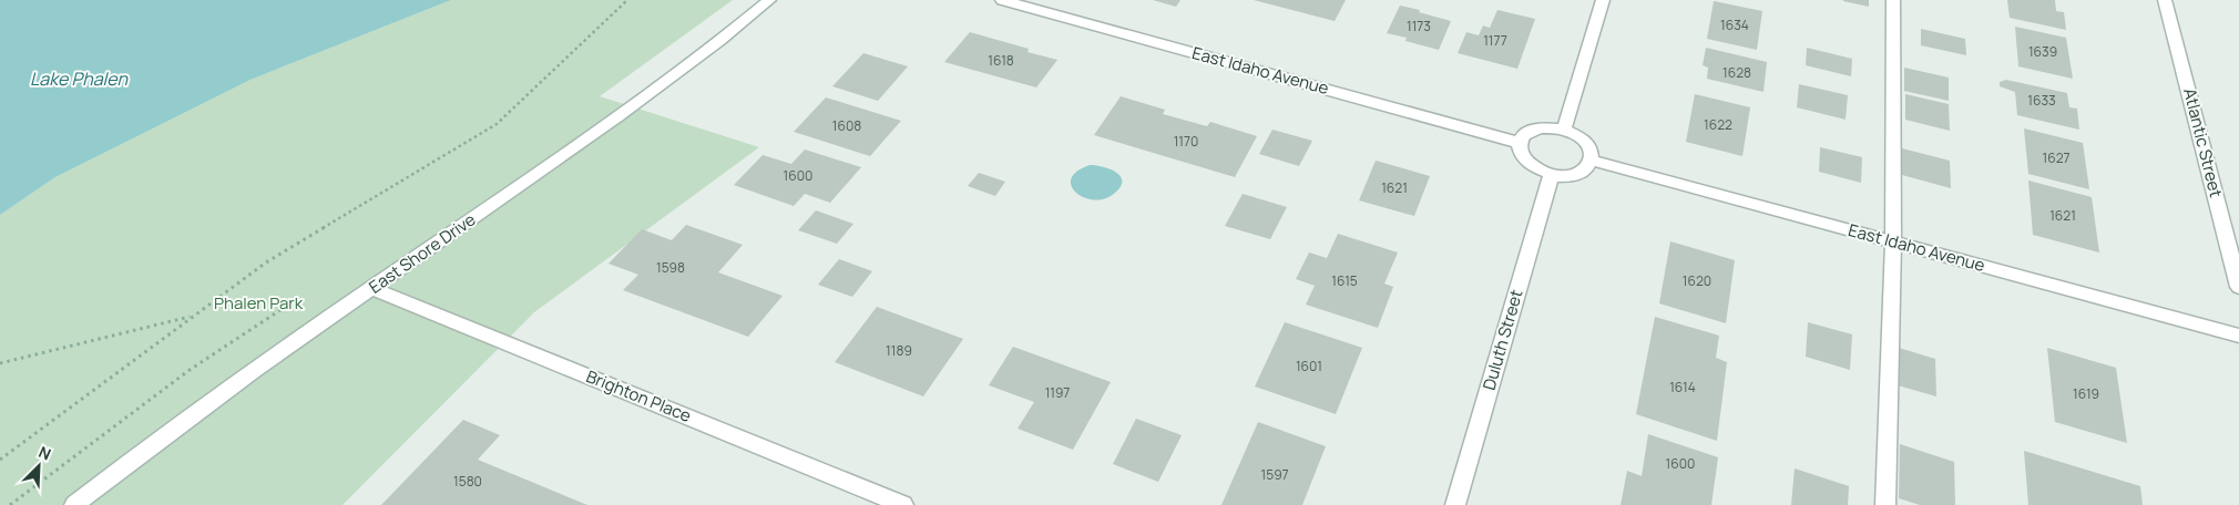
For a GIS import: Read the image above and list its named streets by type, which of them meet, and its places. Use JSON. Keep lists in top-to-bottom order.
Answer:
{
  "streets": {
    "street": [
      "East Idaho Avenue",
      "Atlantic Street",
      "East Shore Drive",
      "Duluth Street",
      "Brighton Place"
    ]
  },
  "crossings": [
    ["East Idaho Avenue", "Duluth Street"],
    ["East Shore Drive", "Brighton Place"]
  ],
  "water": ["Lake Phalen"],
  "parks": ["Phalen Park"],
  "house_numbers": [
    "1634",
    "1173",
    "1177",
    "1639",
    "1618",
    "1628",
    "1633",
    "1622",
    "1608",
    "1170",
    "1627",
    "1600",
    "1621",
    "1621",
    "1598",
    "1615",
    "1620",
    "1189",
    "1601",
    "1614",
    "1197",
    "1619",
    "1600",
    "1597",
    "1580"
  ],
  "north": "top right"
}
